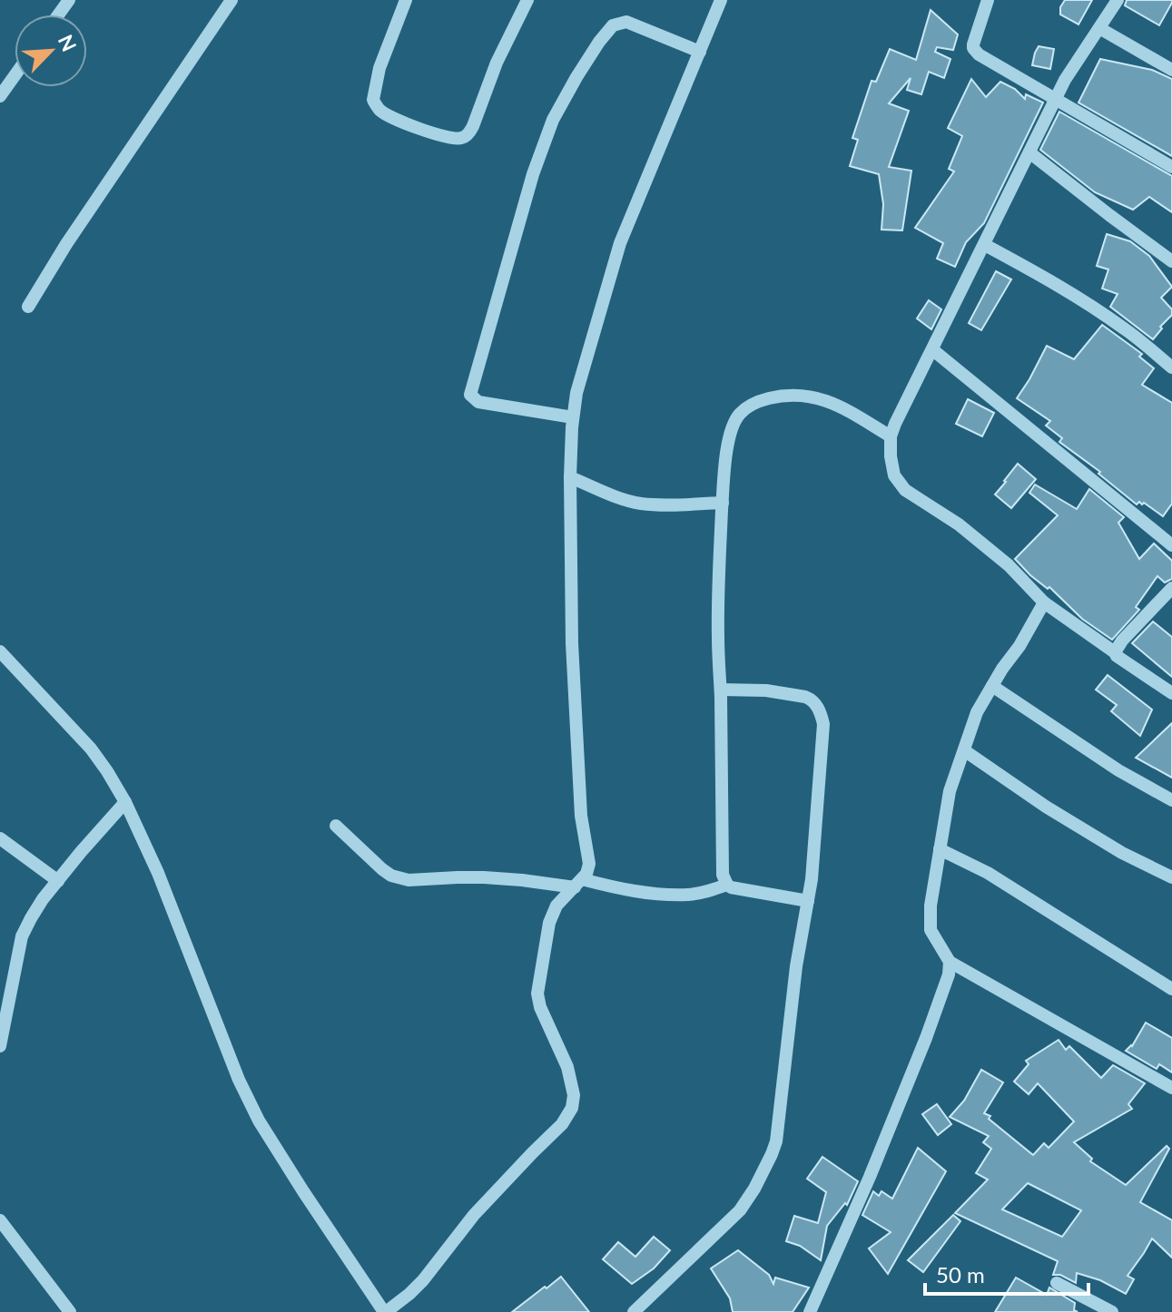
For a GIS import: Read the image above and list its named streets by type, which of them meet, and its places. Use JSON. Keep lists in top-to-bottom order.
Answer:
{
  "scale_bar": "50 m",
  "north": "top right"
}
